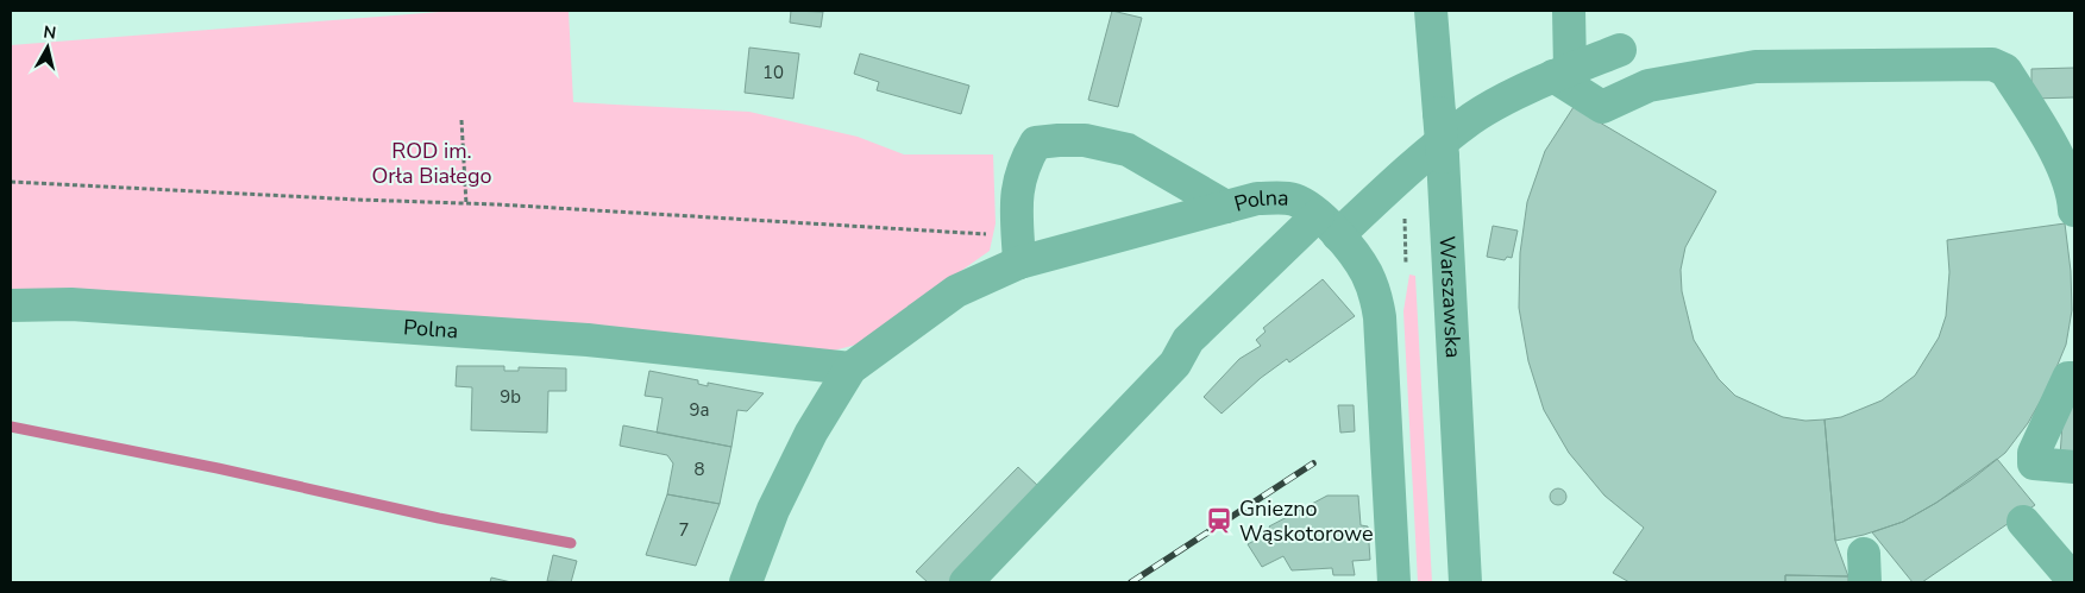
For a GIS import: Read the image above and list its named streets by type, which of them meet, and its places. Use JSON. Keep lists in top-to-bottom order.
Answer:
{
  "streets": {
    "street": ["Polna", "Warszawska"]
  },
  "parks": ["ROD im. Orła Białego"],
  "places": {
    "station": ["Gniezno Wąskotorowe"]
  },
  "house_numbers": [
    "10",
    "9b",
    "9a",
    "8",
    "7"
  ],
  "north": "top"
}
